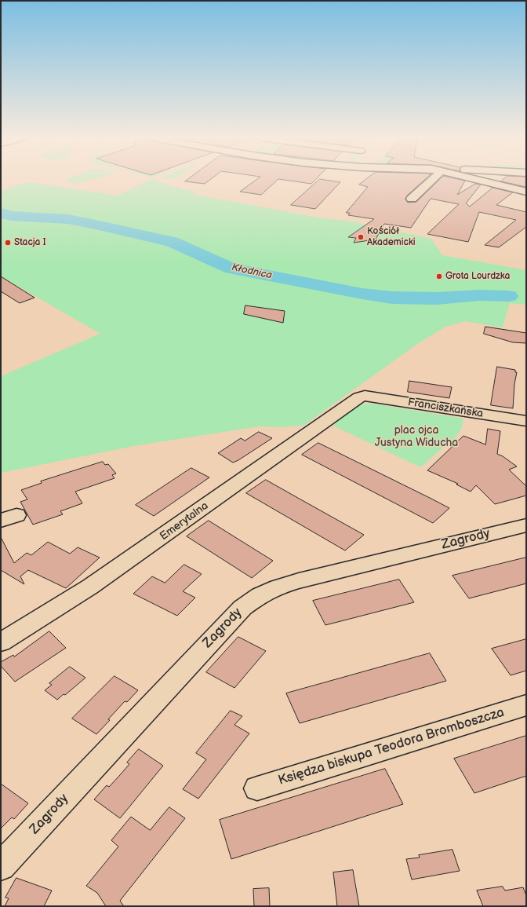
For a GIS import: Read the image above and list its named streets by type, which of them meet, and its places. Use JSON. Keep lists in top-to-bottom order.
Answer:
{
  "streets": {
    "street": [
      "Franciszkańska",
      "Emerytalna",
      "Zagrody",
      "Księdza biskupa Teodora Bromboszcza"
    ]
  },
  "crossings": [
    ["Franciszkańska", "Emerytalna"]
  ],
  "water": ["Kłodnica"],
  "parks": ["plac ojca Justyna Widucha"],
  "places": ["Kościół Akademicki", "Stacja I", "Grota Lourdzka"]
}
